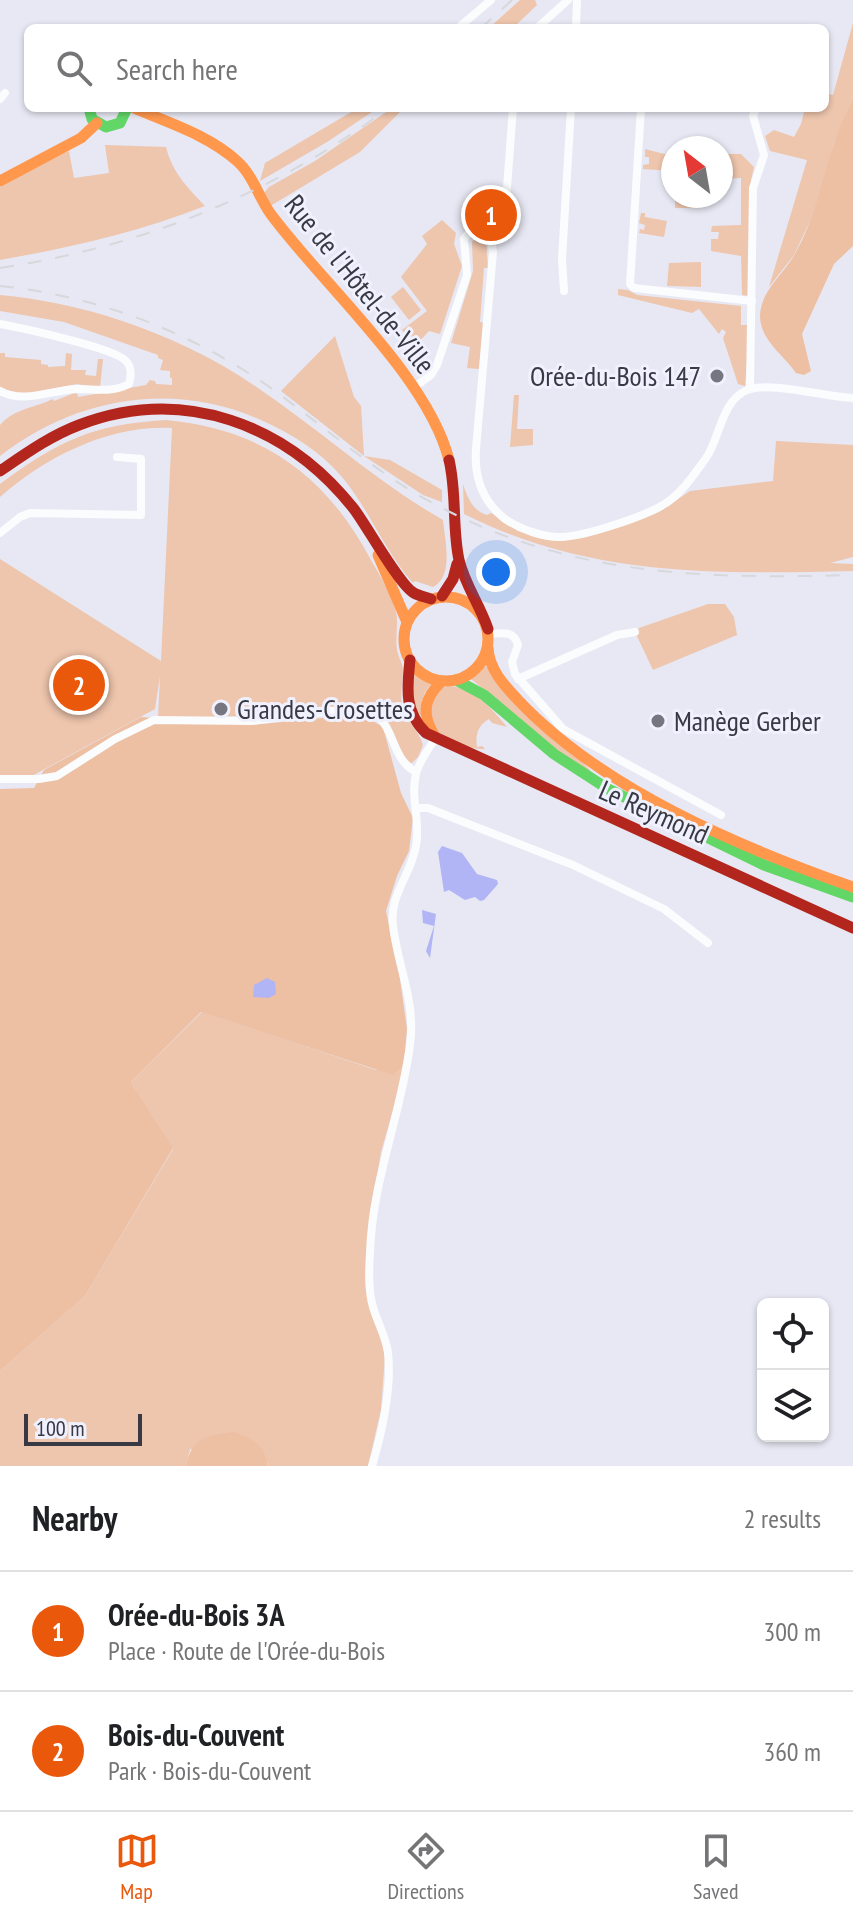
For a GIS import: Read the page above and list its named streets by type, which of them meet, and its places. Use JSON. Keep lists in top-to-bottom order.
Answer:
{
  "streets": {
    "main road": ["Rue de l'Hôtel-de-Ville", "Le Reymond"]
  },
  "places": ["Orée-du-Bois 147", "Grandes-Crosettes", "Manège Gerber"],
  "scale_bar": "100 m",
  "north": "top left",
  "page": {
    "search": "Search here",
    "pins": ["1", "2"],
    "scale": "100 m",
    "heading": ["Nearby", "2 results"],
    "list": [
      {
        "mark": "1",
        "name": "Orée-du-Bois 3A",
        "note": "Place · Route de l'Orée-du-Bois",
        "value": "300 m"
      },
      {
        "mark": "2",
        "name": "Bois-du-Couvent",
        "note": "Park · Bois-du-Couvent",
        "value": "360 m"
      }
    ],
    "nav": ["Map", "Directions", "Saved"]
  }
}
